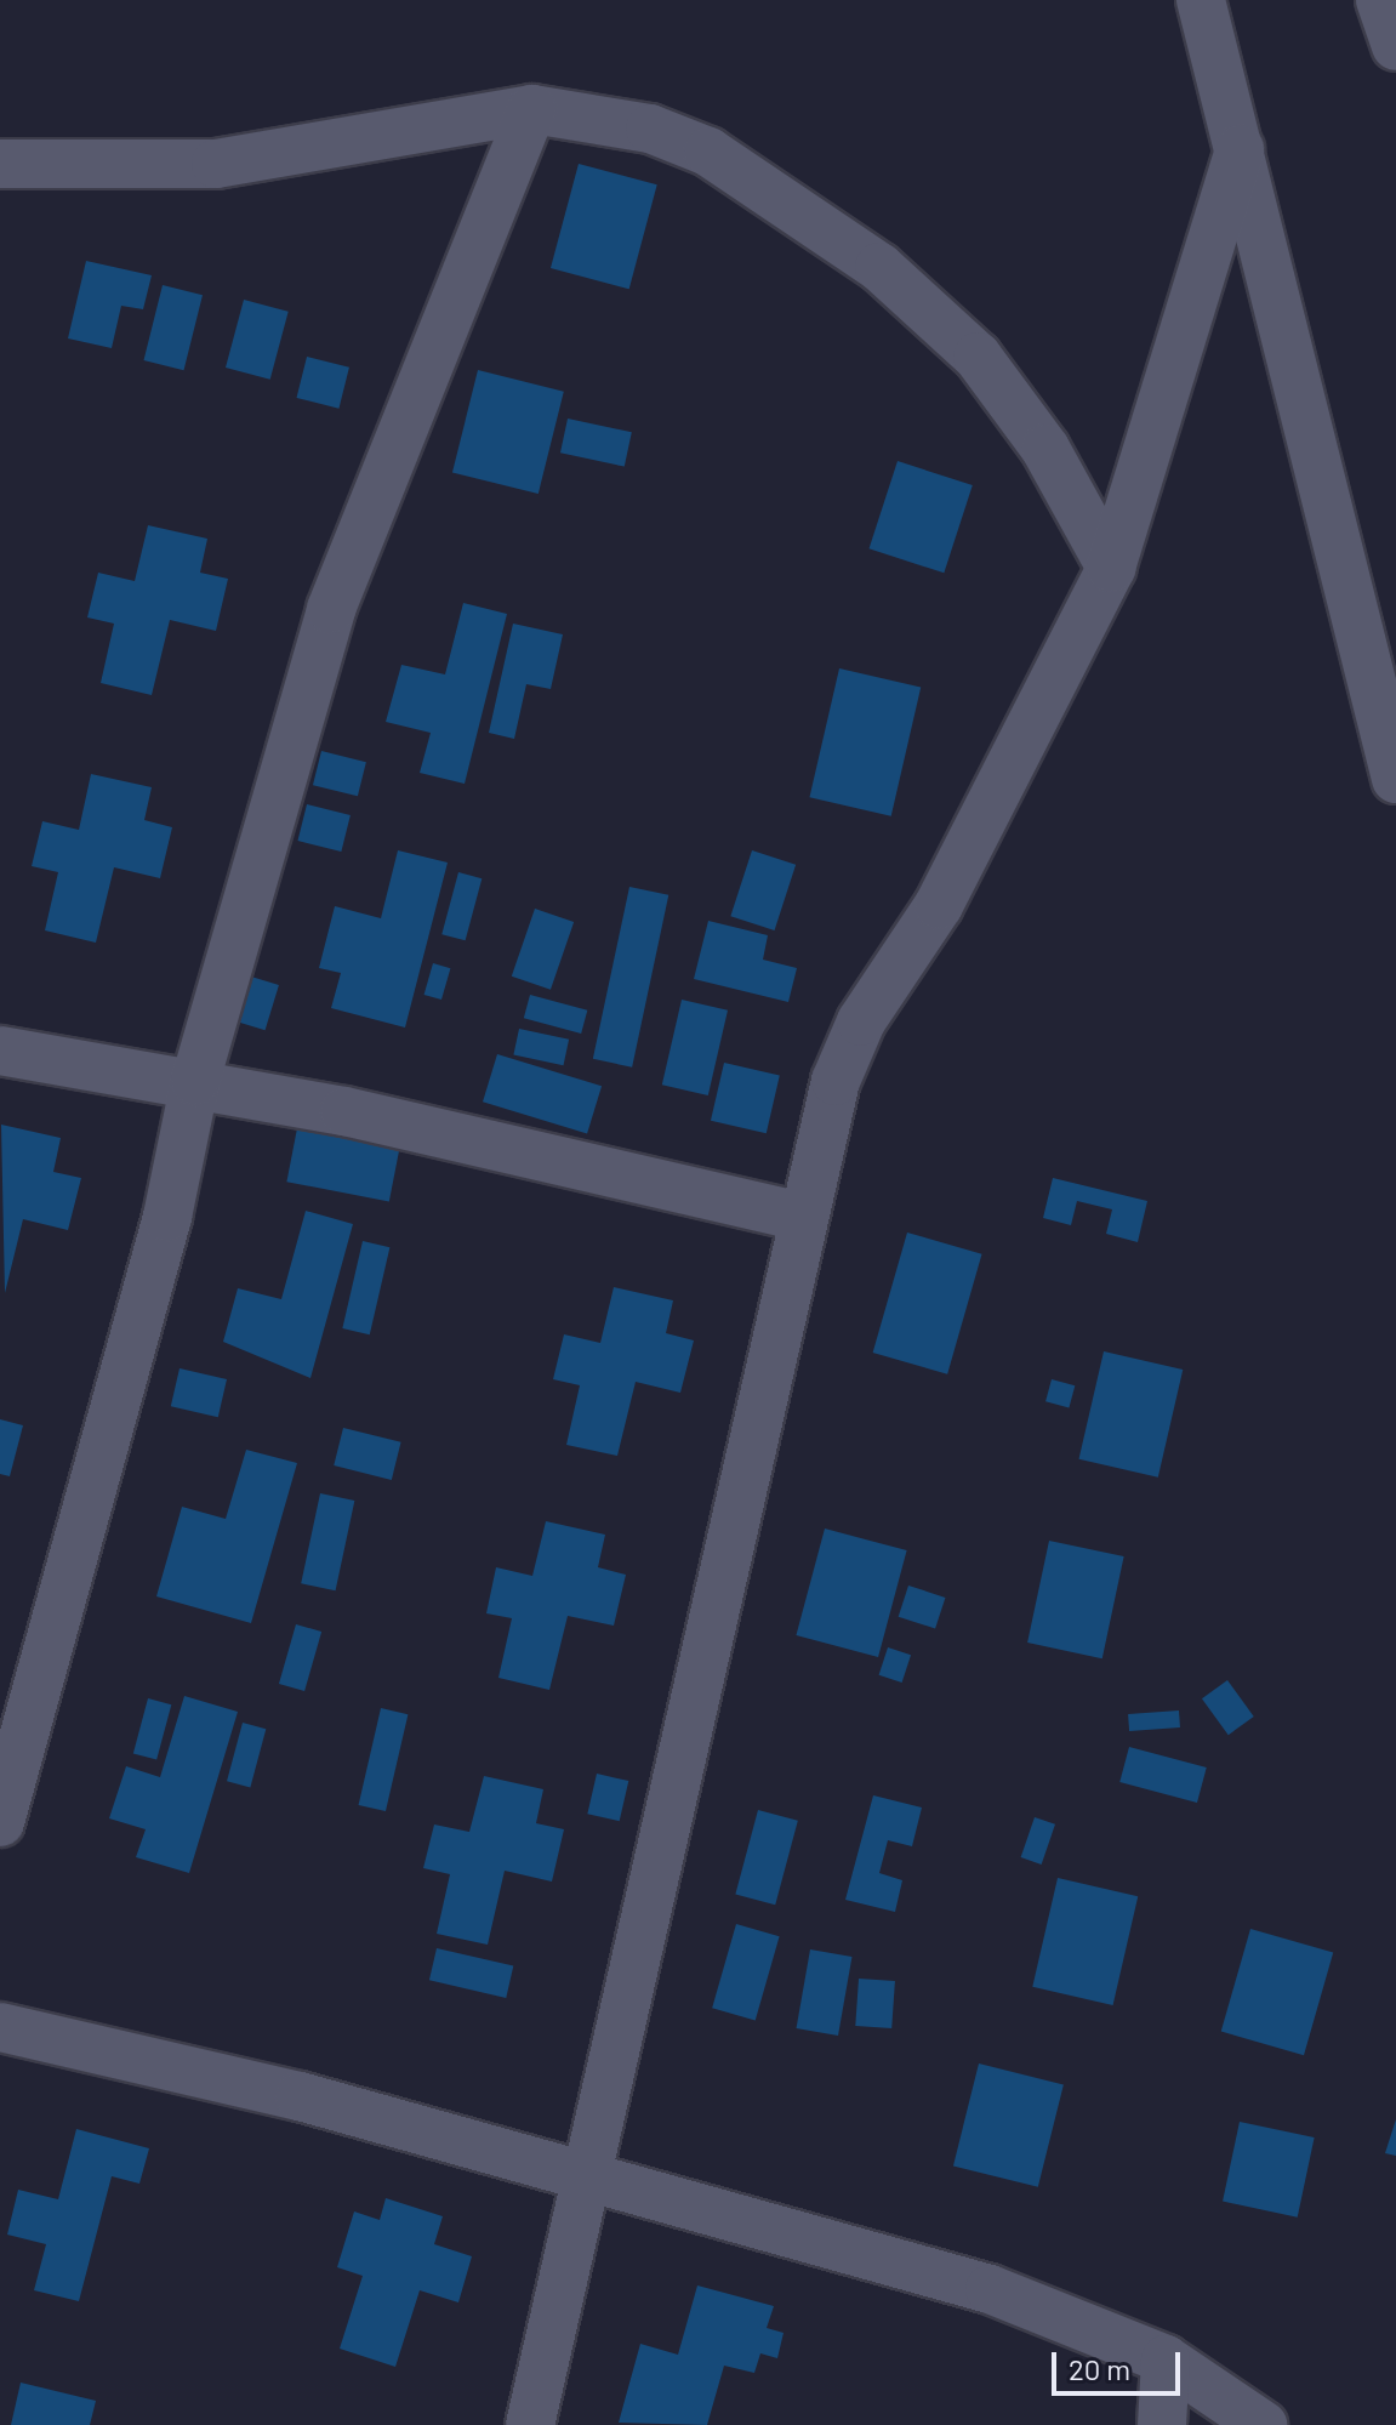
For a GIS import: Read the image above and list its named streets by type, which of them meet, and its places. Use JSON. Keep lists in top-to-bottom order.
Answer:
{
  "scale_bar": "20 m"
}
